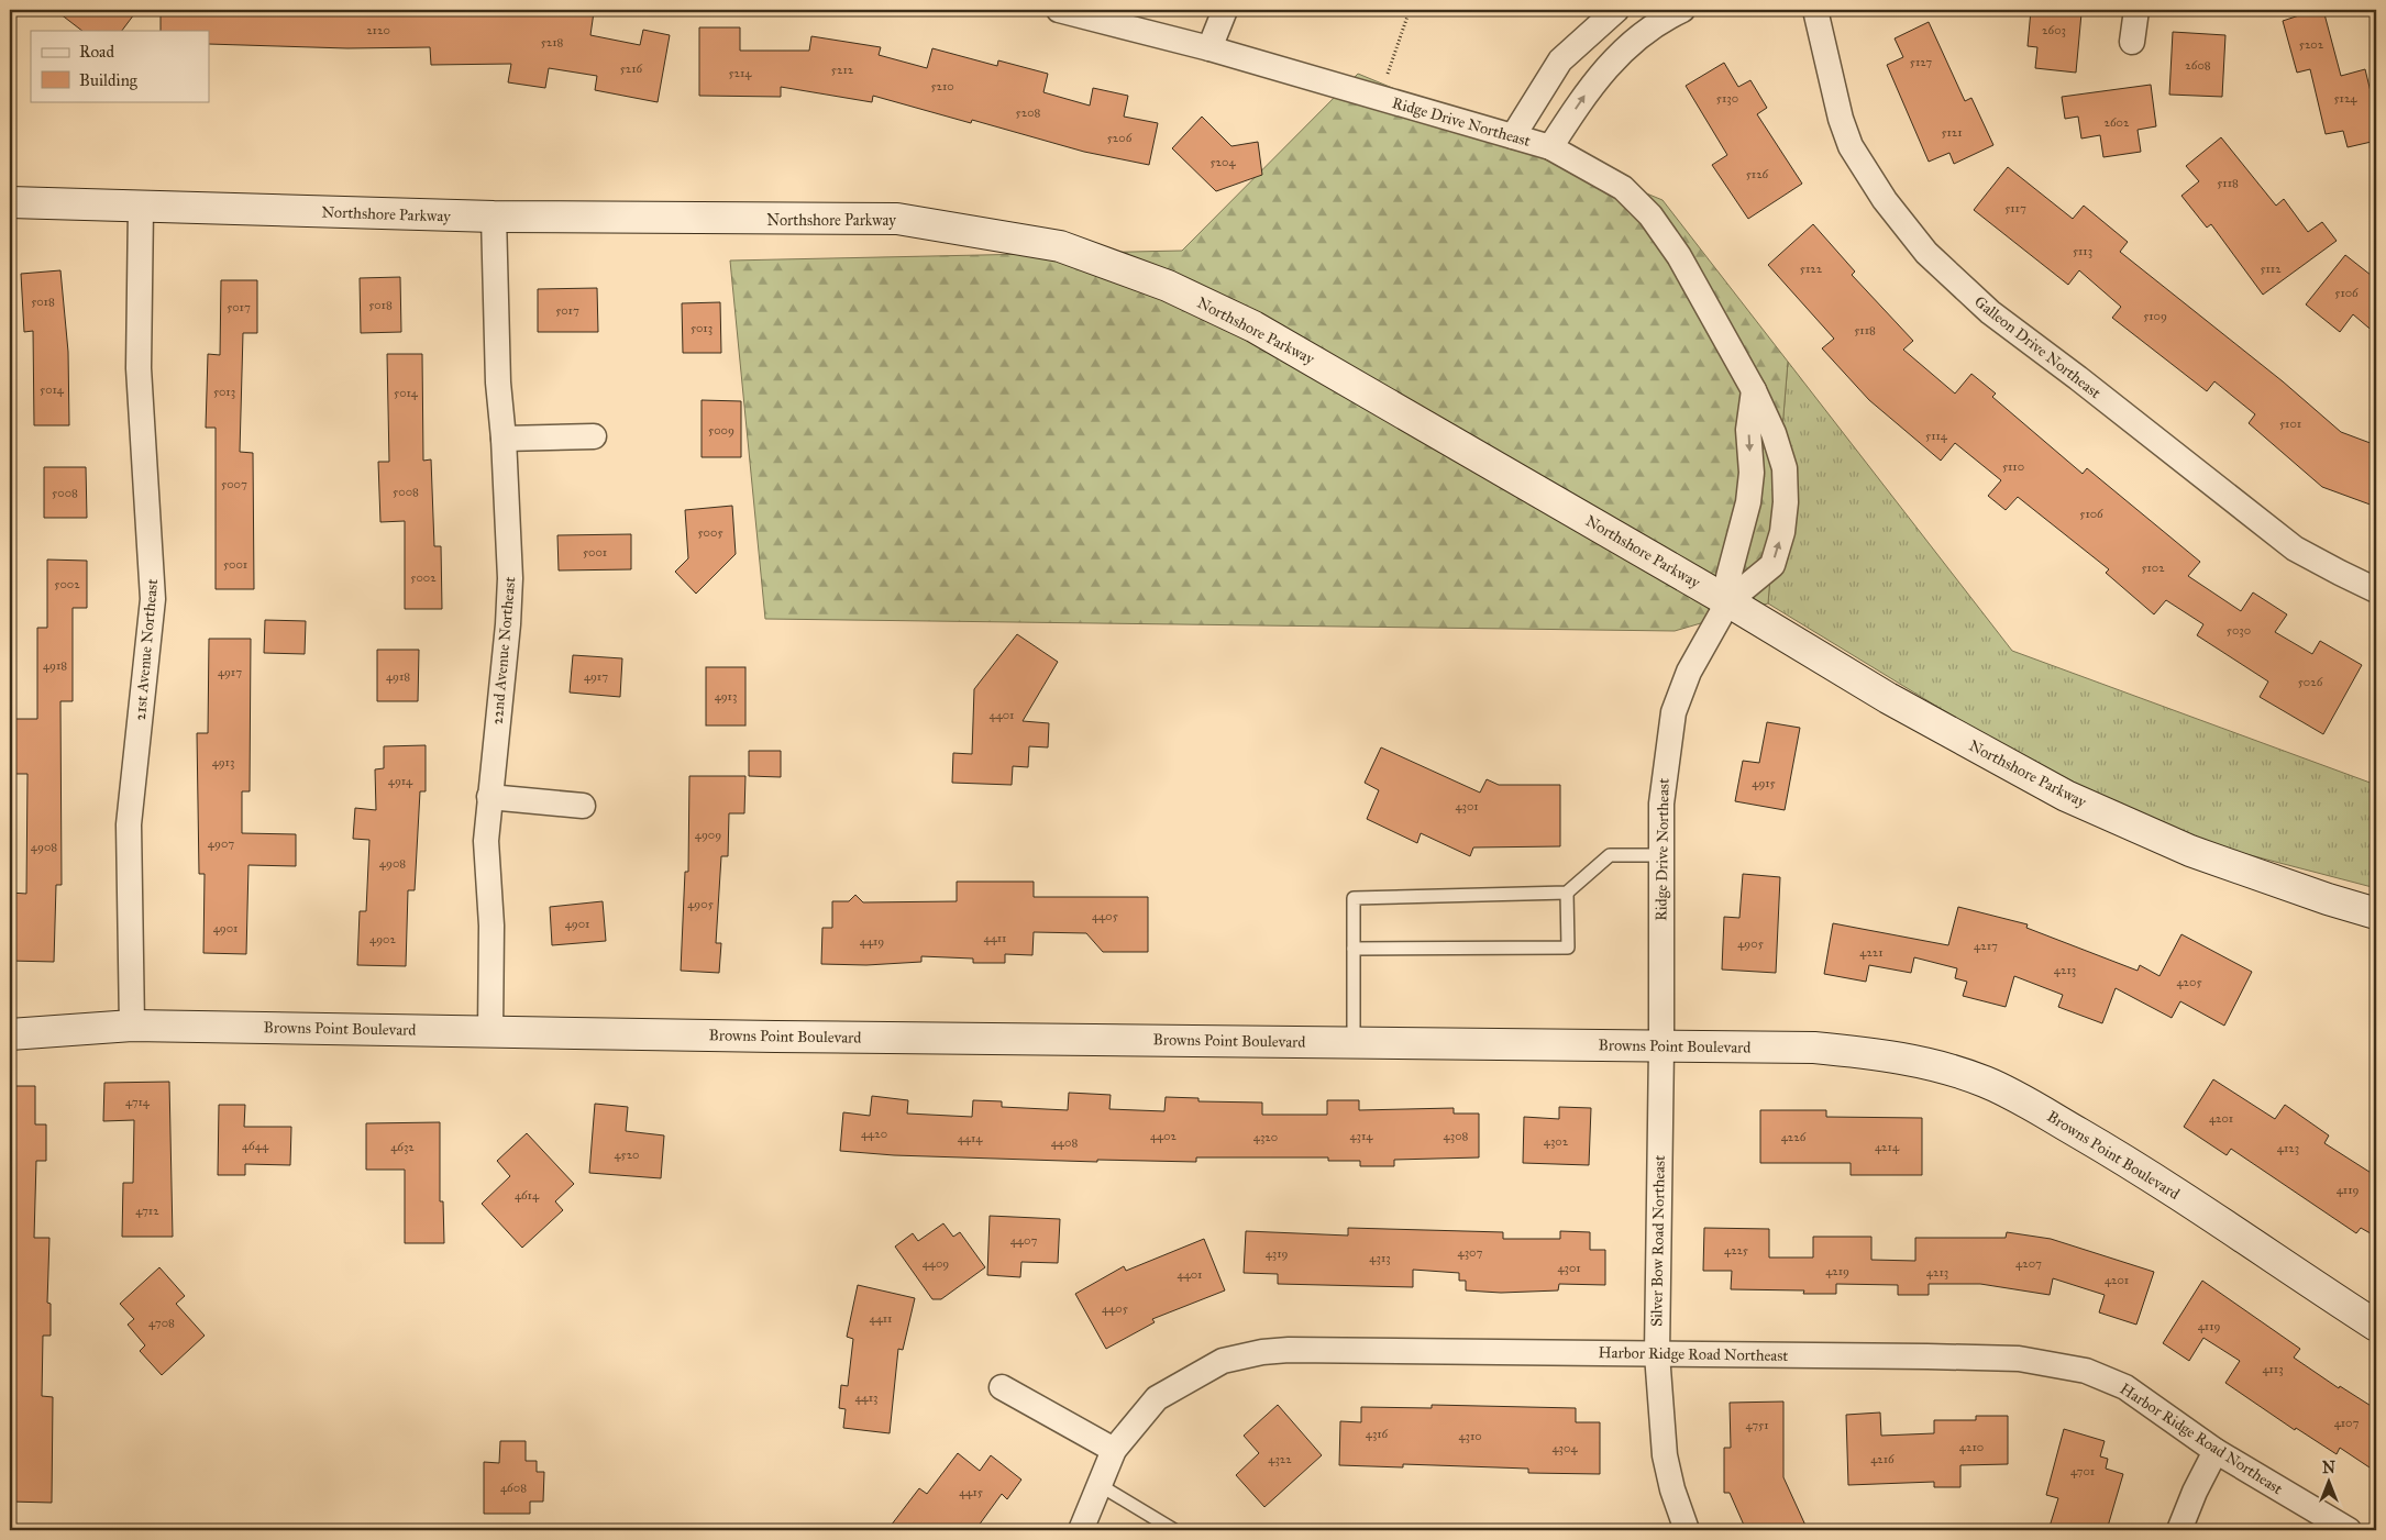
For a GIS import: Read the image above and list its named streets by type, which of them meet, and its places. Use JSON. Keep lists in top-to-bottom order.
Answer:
{
  "streets": {
    "street": [
      "Ridge Drive Northeast",
      "Northshore Parkway",
      "Galleon Drive Northeast",
      "21st Avenue Northeast",
      "22nd Avenue Northeast",
      "Browns Point Boulevard",
      "Silver Bow Road Northeast",
      "Harbor Ridge Road Northeast"
    ]
  },
  "crossings": [
    ["Ridge Drive Northeast", "Northshore Parkway"],
    ["Ridge Drive Northeast", "Browns Point Boulevard"],
    ["Ridge Drive Northeast", "Silver Bow Road Northeast"],
    ["Northshore Parkway", "21st Avenue Northeast"],
    ["Northshore Parkway", "22nd Avenue Northeast"],
    ["21st Avenue Northeast", "Browns Point Boulevard"],
    ["22nd Avenue Northeast", "Browns Point Boulevard"],
    ["Browns Point Boulevard", "Silver Bow Road Northeast"],
    ["Silver Bow Road Northeast", "Harbor Ridge Road Northeast"]
  ],
  "house_numbers": [
    "2120",
    "2603",
    "5218",
    "5202",
    "5127",
    "2608",
    "5216",
    "5212",
    "5214",
    "5210",
    "5130",
    "5124",
    "5208",
    "2602",
    "5121",
    "5206",
    "5204",
    "5126",
    "5118",
    "5117",
    "5113",
    "5122",
    "5112",
    "5106",
    "5018",
    "5018",
    "5017",
    "5017",
    "5109",
    "5013",
    "5118",
    "5014",
    "5013",
    "5014",
    "5101",
    "5009",
    "5114",
    "5110",
    "5007",
    "5008",
    "5008",
    "5106",
    "5005",
    "5001",
    "5001",
    "5102",
    "5002",
    "5002",
    "5030",
    "4918",
    "4917",
    "4918",
    "4917",
    "5026",
    "4913",
    "4401",
    "4913",
    "4914",
    "4915",
    "4301",
    "4909",
    "4907",
    "4908",
    "4908",
    "4905",
    "4405",
    "4901",
    "4901",
    "4411",
    "4902",
    "4419",
    "4905",
    "4217",
    "4221",
    "4213",
    "4205",
    "4714",
    "4201",
    "4420",
    "4402",
    "4314",
    "4308",
    "4320",
    "4226",
    "4414",
    "4302",
    "4408",
    "4644",
    "4632",
    "4214",
    "4123",
    "4520",
    "4119",
    "4614",
    "4712",
    "4407",
    "4225",
    "4307",
    "4319",
    "4313",
    "4409",
    "4207",
    "4301",
    "4219",
    "4213",
    "4401",
    "4201",
    "4405",
    "4411",
    "4708",
    "4119",
    "4113",
    "4413",
    "4107",
    "4751",
    "4316",
    "4310",
    "4210",
    "4304",
    "4322",
    "4216",
    "4701",
    "4608",
    "4415"
  ],
  "legend": ["Road", "Building"],
  "north": "top"
}
